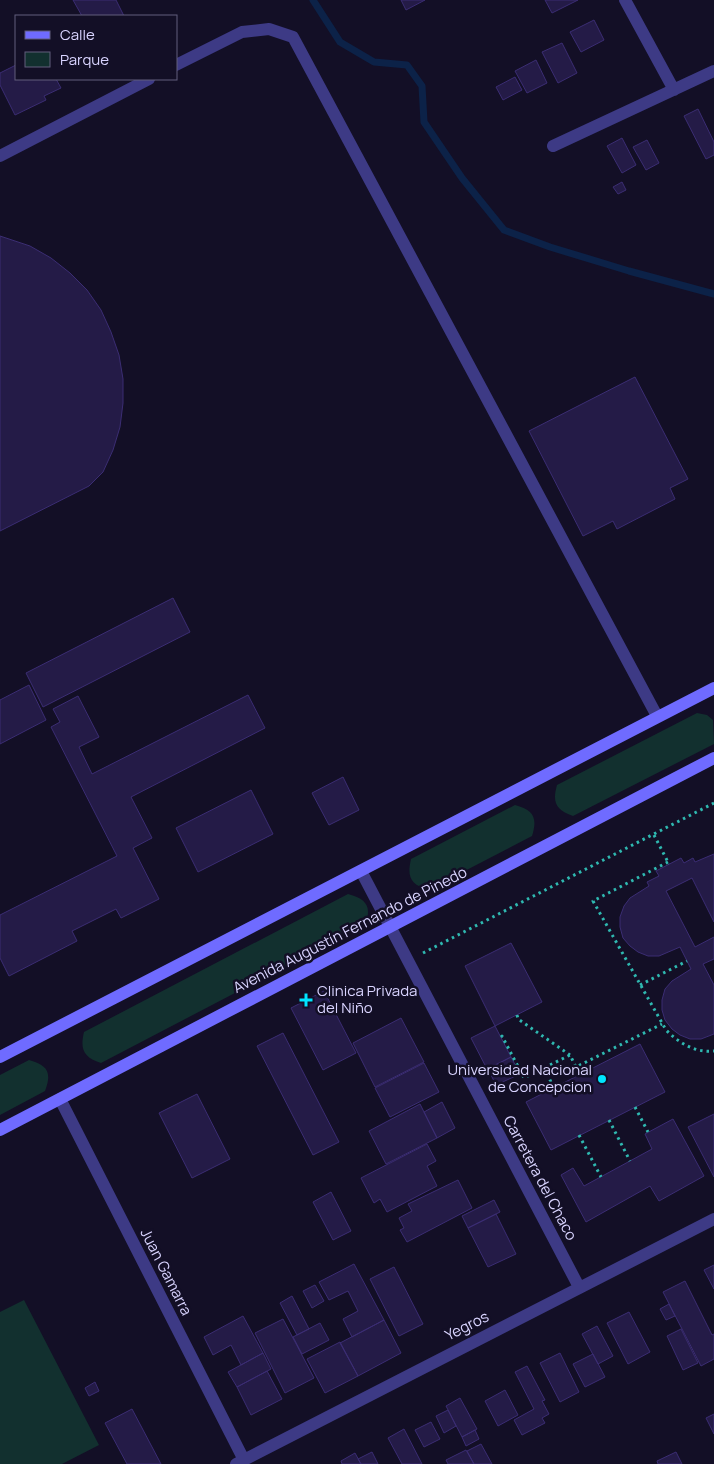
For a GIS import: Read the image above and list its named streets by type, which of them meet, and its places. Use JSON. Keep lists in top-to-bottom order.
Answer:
{
  "streets": {
    "street": [
      "Avenida Augustín Fernando de Pinedo",
      "Carretera del Chaco",
      "Juan Gamarra",
      "Yegros"
    ]
  },
  "crossings": [
    ["Avenida Augustín Fernando de Pinedo", "Carretera del Chaco"],
    ["Avenida Augustín Fernando de Pinedo", "Juan Gamarra"],
    ["Carretera del Chaco", "Yegros"],
    ["Juan Gamarra", "Yegros"]
  ],
  "places": {
    "health": ["Clinica Privada del Niño"],
    "other": ["Universidad Nacional de Concepcion"]
  },
  "legend": ["Calle", "Parque"]
}
